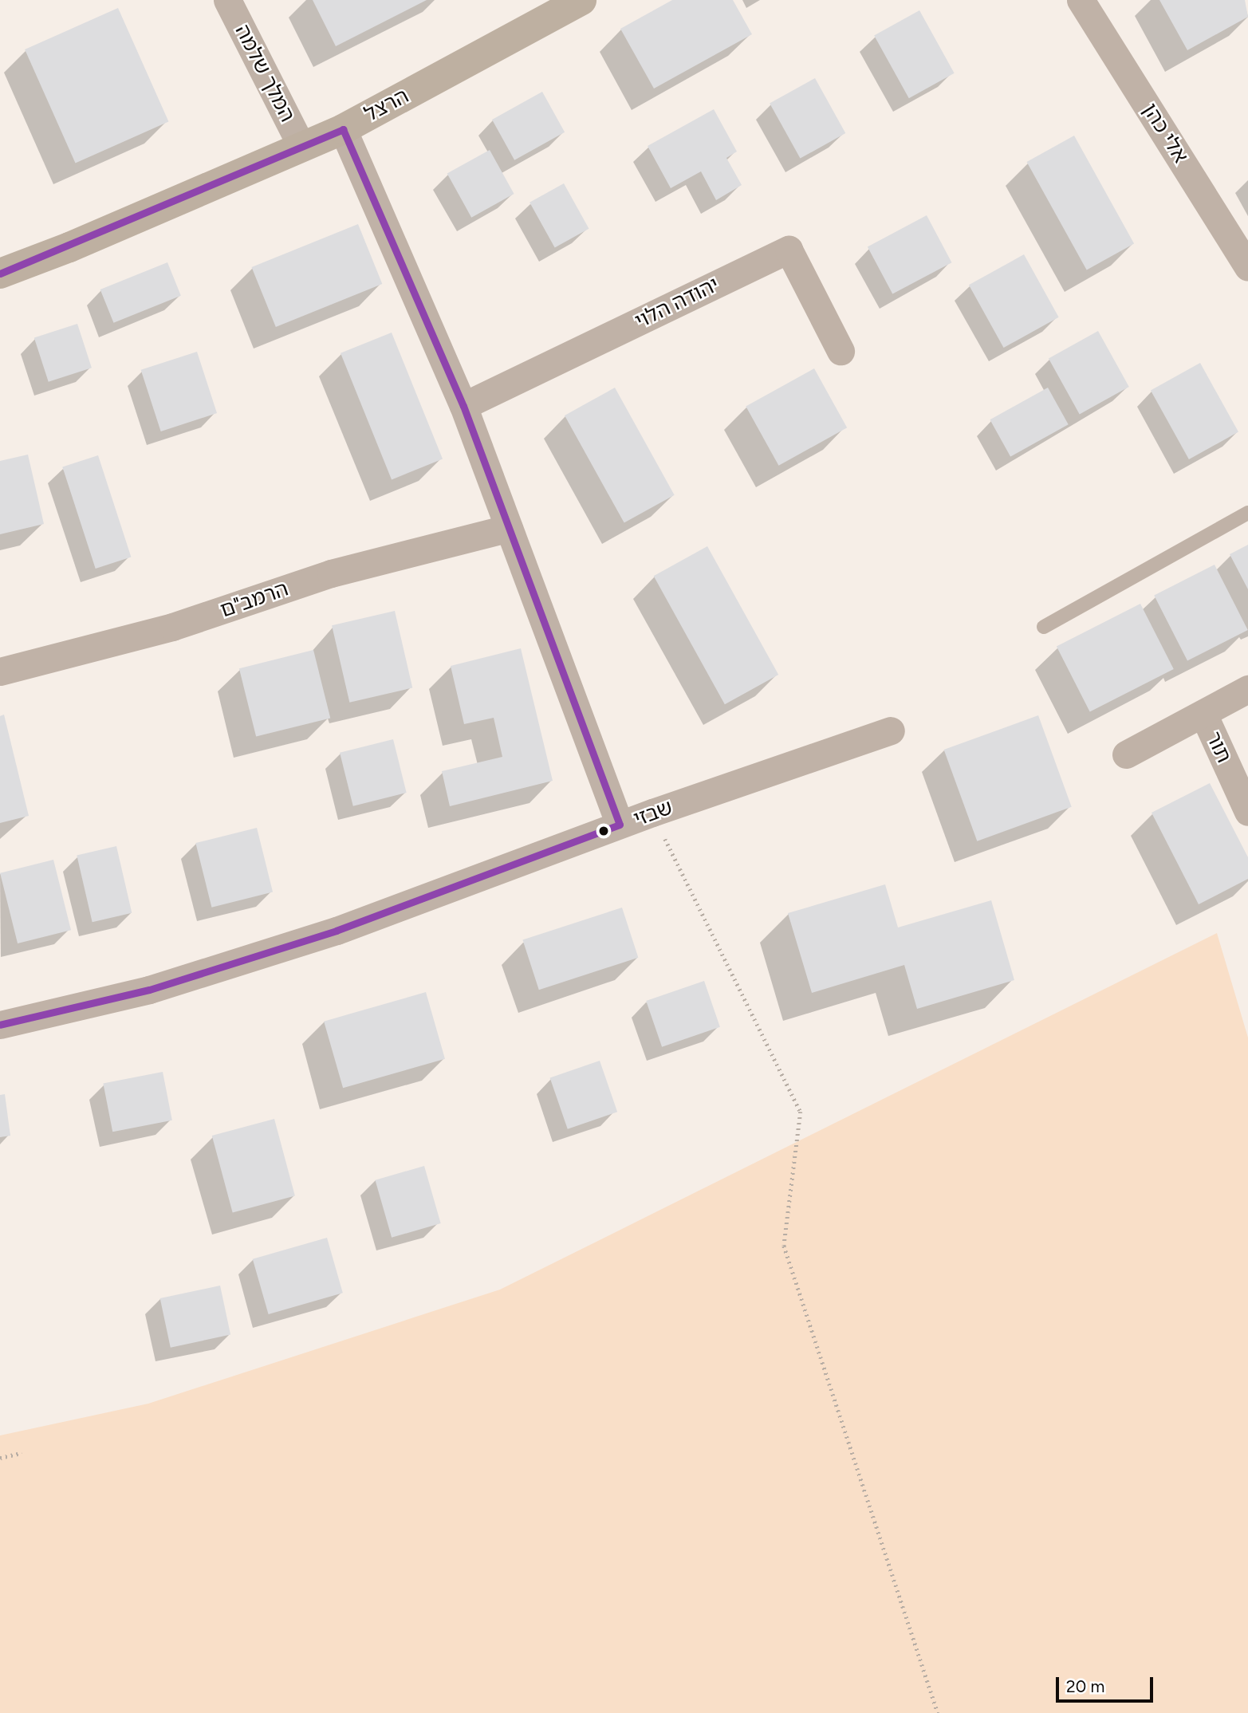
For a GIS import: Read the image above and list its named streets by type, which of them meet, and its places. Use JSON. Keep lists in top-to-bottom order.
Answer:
{
  "streets": {
    "street": [
      "המלך שלמה",
      "הרצל",
      "אלי כהן",
      "יהודה הלוי",
      "הרמב\"ם",
      "תור",
      "שבזי"
    ]
  },
  "crossings": [
    ["המלך שלמה", "הרצל"]
  ],
  "scale_bar": "20 m"
}
